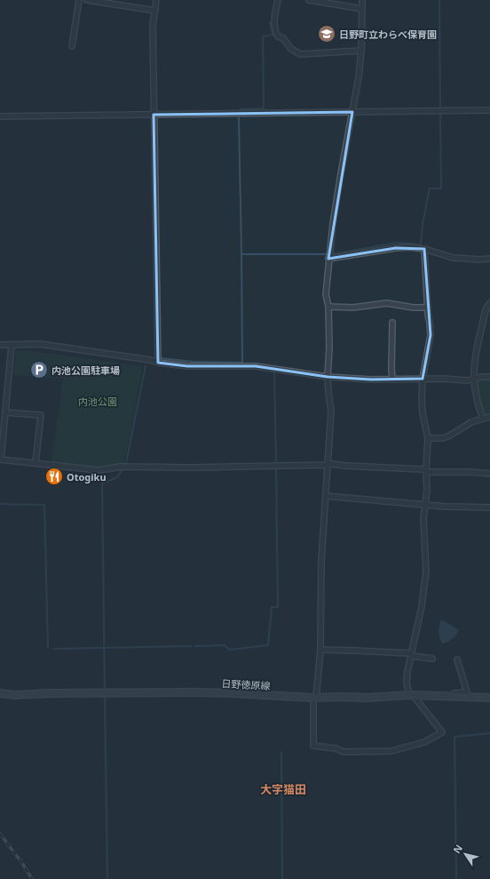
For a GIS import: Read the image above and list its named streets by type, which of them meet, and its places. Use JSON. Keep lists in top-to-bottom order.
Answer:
{
  "streets": {
    "main road": ["日野徳原線"]
  },
  "districts": ["大字猫田"],
  "parks": ["内池公園"],
  "places": {
    "school or university": ["日野町立わらべ保育園"],
    "parking": ["内池公園駐車場"],
    "restaurant": ["Otogiku"]
  },
  "north": "top left"
}
